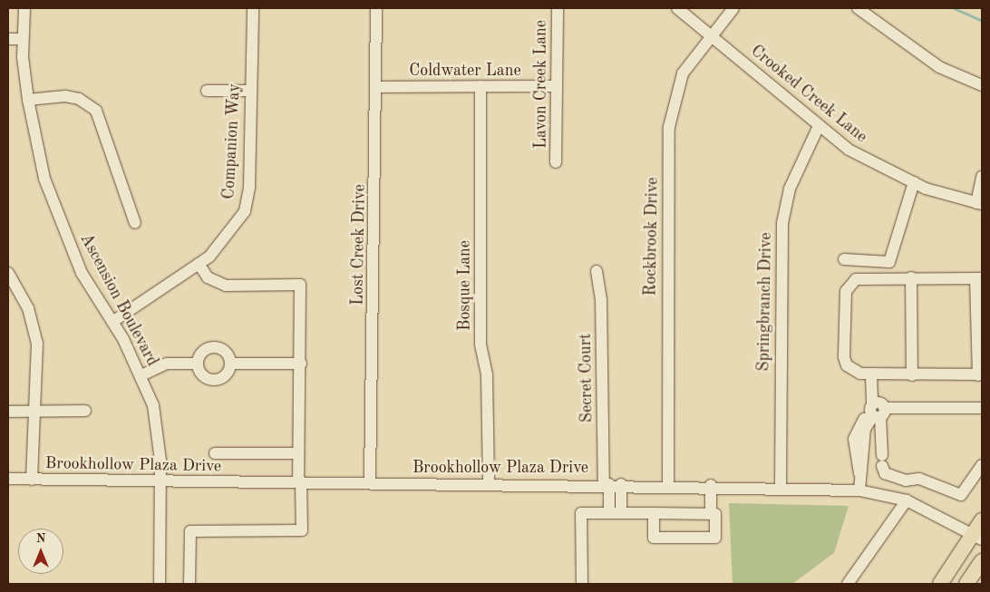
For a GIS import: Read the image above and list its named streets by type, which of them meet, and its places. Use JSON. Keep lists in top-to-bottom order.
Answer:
{
  "streets": {
    "street": [
      "Coldwater Lane",
      "Lavon Creek Lane",
      "Crooked Creek Lane",
      "Companion Way",
      "Rockbrook Drive",
      "Lost Creek Drive",
      "Bosque Lane",
      "Ascension Boulevard",
      "Springbranch Drive",
      "Secret Court",
      "Brookhollow Plaza Drive"
    ]
  },
  "crossings": [
    ["Coldwater Lane", "Lavon Creek Lane"],
    ["Coldwater Lane", "Lost Creek Drive"],
    ["Coldwater Lane", "Bosque Lane"],
    ["Crooked Creek Lane", "Rockbrook Drive"],
    ["Crooked Creek Lane", "Springbranch Drive"],
    ["Companion Way", "Ascension Boulevard"],
    ["Rockbrook Drive", "Brookhollow Plaza Drive"],
    ["Lost Creek Drive", "Brookhollow Plaza Drive"],
    ["Bosque Lane", "Brookhollow Plaza Drive"],
    ["Ascension Boulevard", "Brookhollow Plaza Drive"],
    ["Springbranch Drive", "Brookhollow Plaza Drive"],
    ["Secret Court", "Brookhollow Plaza Drive"]
  ],
  "north": "top"
}
